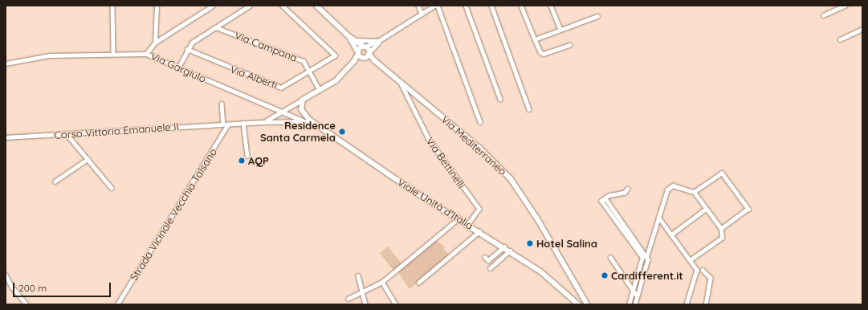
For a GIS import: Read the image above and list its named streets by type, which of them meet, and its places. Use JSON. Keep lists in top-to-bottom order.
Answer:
{
  "streets": {
    "main road": ["Via Mediterraneo", "Viale Unità d'Italia"],
    "street": [
      "Via Campana",
      "Via Gargiulo",
      "Via Alberti",
      "Corso Vittorio Emanuele II",
      "Via Bettinelli",
      "Strada Vicinale Vecchia Talsano"
    ]
  },
  "crossings": [
    ["Via Campana", "Via Alberti"],
    ["Via Gargiulo", "Corso Vittorio Emanuele II"],
    ["Corso Vittorio Emanuele II", "Strada Vicinale Vecchia Talsano"],
    ["Via Mediterraneo", "Via Bettinelli"],
    ["Via Bettinelli", "Viale Unità d'Italia"]
  ],
  "places": [
    "Residence Santa Carmela",
    "AQP",
    "Hotel Salina",
    "Cardifferent.it"
  ],
  "scale_bar": "200 m"
}
